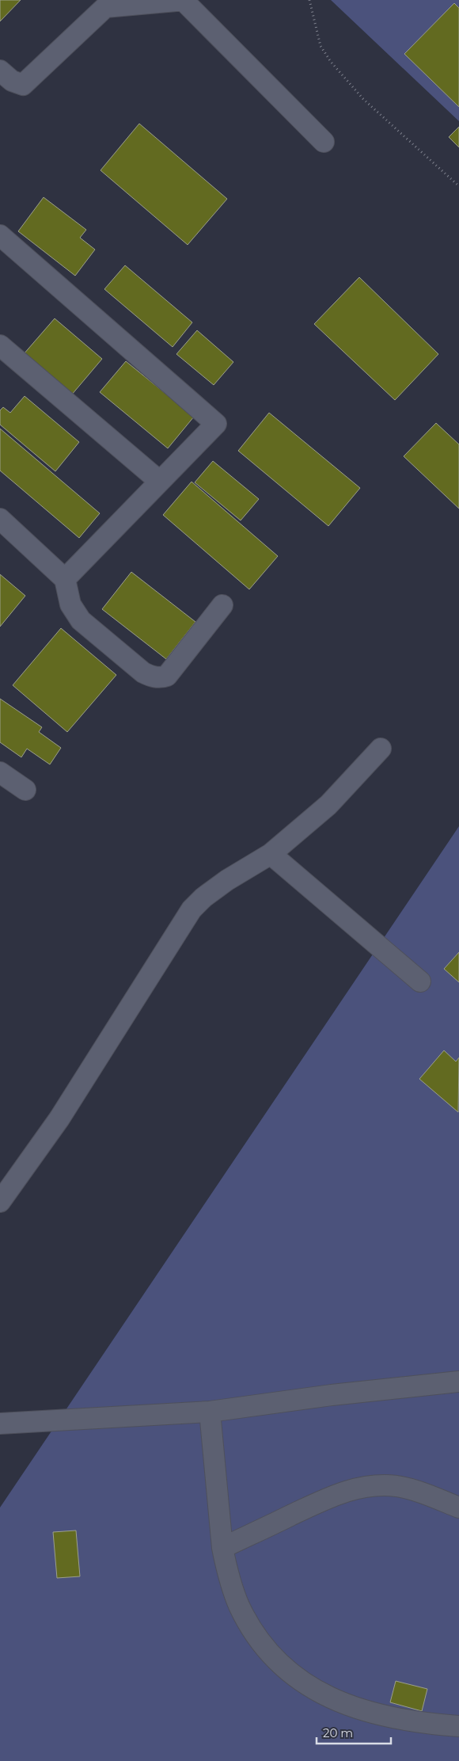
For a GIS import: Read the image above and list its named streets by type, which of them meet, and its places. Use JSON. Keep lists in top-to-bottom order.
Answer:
{
  "scale_bar": "20 m"
}
